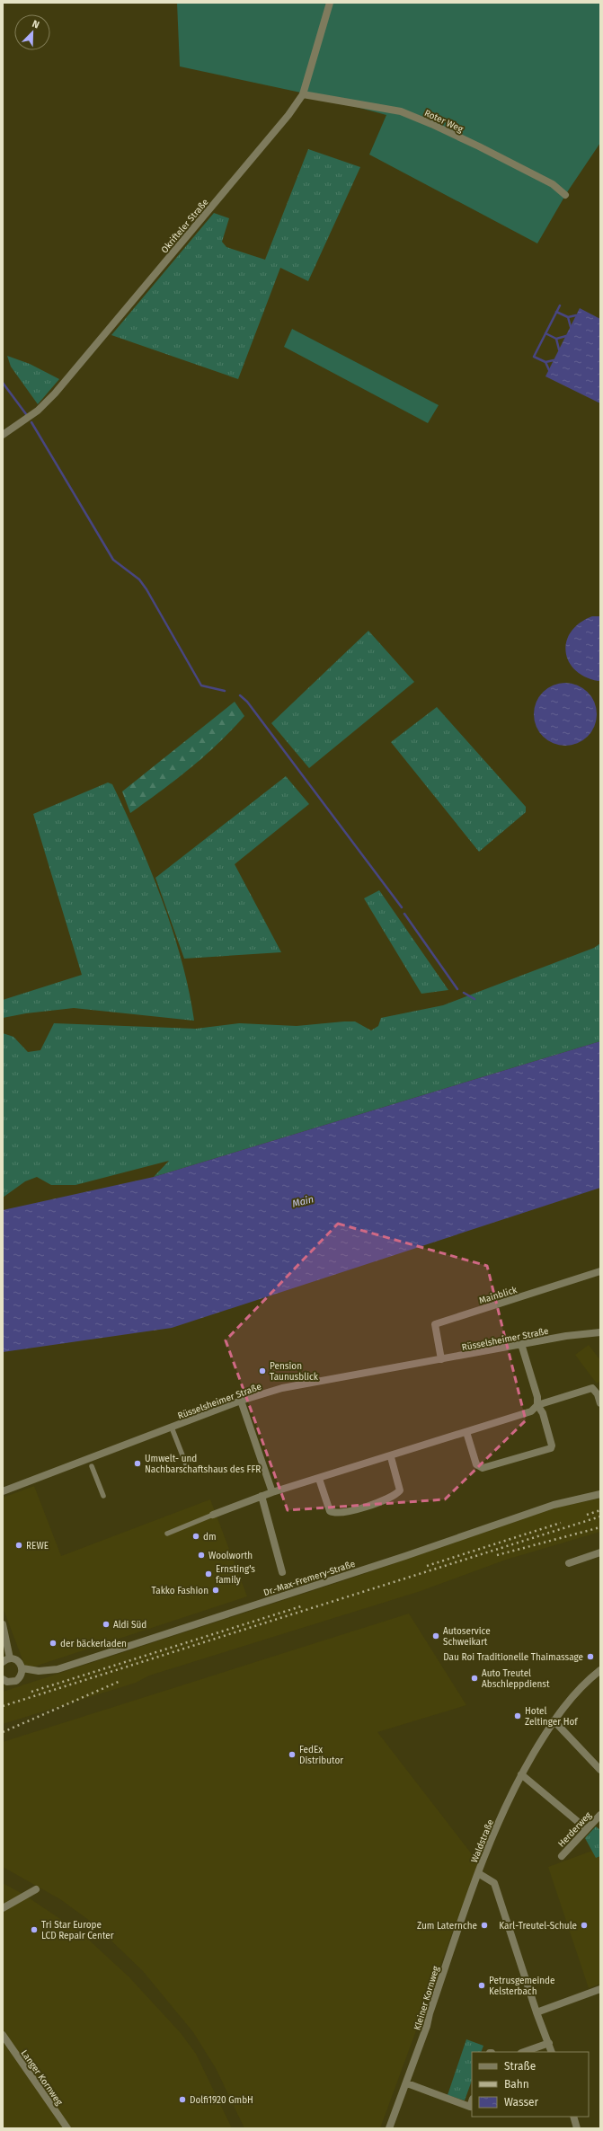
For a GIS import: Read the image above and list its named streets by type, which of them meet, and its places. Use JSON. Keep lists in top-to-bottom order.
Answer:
{
  "streets": {
    "street": [
      "Roter Weg",
      "Okrifteler Straße",
      "Mainblick",
      "Rüsselsheimer Straße",
      "Dr.-Max-Fremery-Straße",
      "Herderweg",
      "Waldstraße",
      "Kleiner Kornweg",
      "Langer Kornweg"
    ]
  },
  "crossings": [
    ["Roter Weg", "Okrifteler Straße"],
    ["Mainblick", "Rüsselsheimer Straße"],
    ["Waldstraße", "Kleiner Kornweg"]
  ],
  "water": ["Main"],
  "places": [
    "Pension Taunusblick",
    "Umwelt- und Nachbarschaftshaus des FFR",
    "dm",
    "REWE",
    "Woolworth",
    "Ernsting's family",
    "Takko Fashion",
    "Aldi Süd",
    "Autoservice Schweikart",
    "der bäckerladen",
    "Dau Roi Traditionelle Thaimassage",
    "Auto Treutel Abschleppdienst",
    "Hotel Zeltinger Hof",
    "FedEx Distributor",
    "Zum Laternche",
    "Karl-Treutel-Schule",
    "Tri Star Europe LCD Repair Center",
    "Petrusgemeinde Kelsterbach",
    "Dolfi1920 GmbH"
  ],
  "legend": ["Straße", "Bahn", "Wasser"],
  "north": "top right"
}
